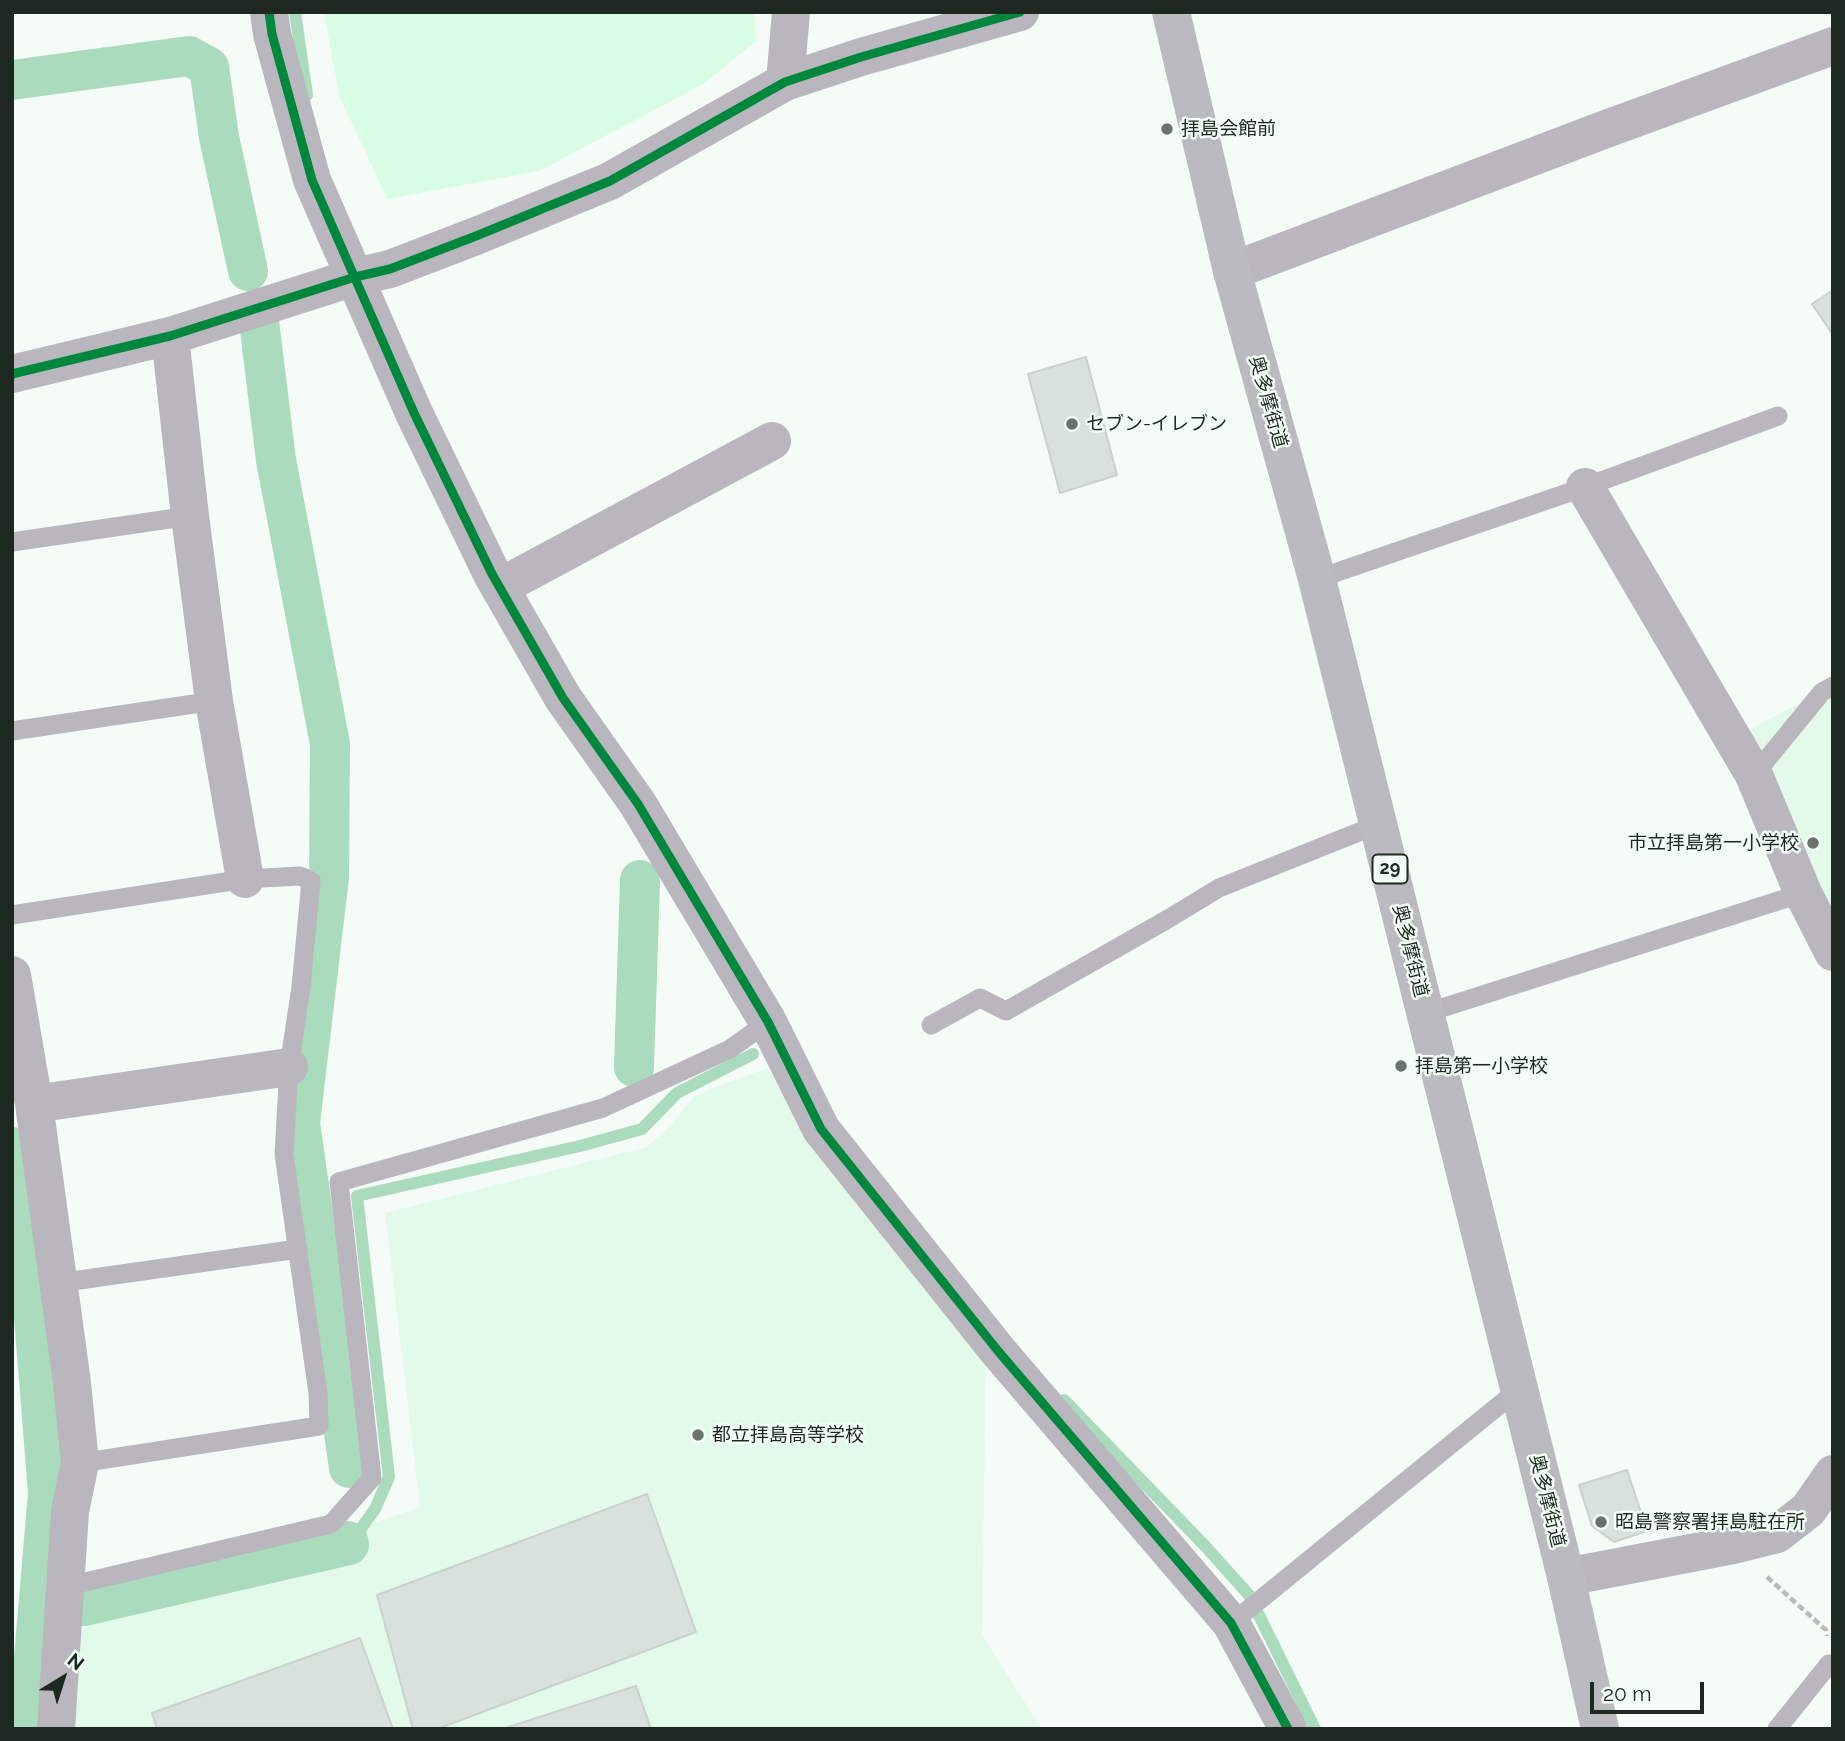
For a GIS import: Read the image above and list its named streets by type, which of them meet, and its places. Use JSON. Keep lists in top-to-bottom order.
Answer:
{
  "streets": {
    "main road": ["奥多摩街道", "29"]
  },
  "places": [
    "拝島会館前",
    "セブン-イレブン",
    "市立拝島第一小学校",
    "拝島第一小学校",
    "都立拝島高等学校",
    "昭島警察署拝島駐在所"
  ],
  "scale_bar": "20 m",
  "north": "top right"
}
